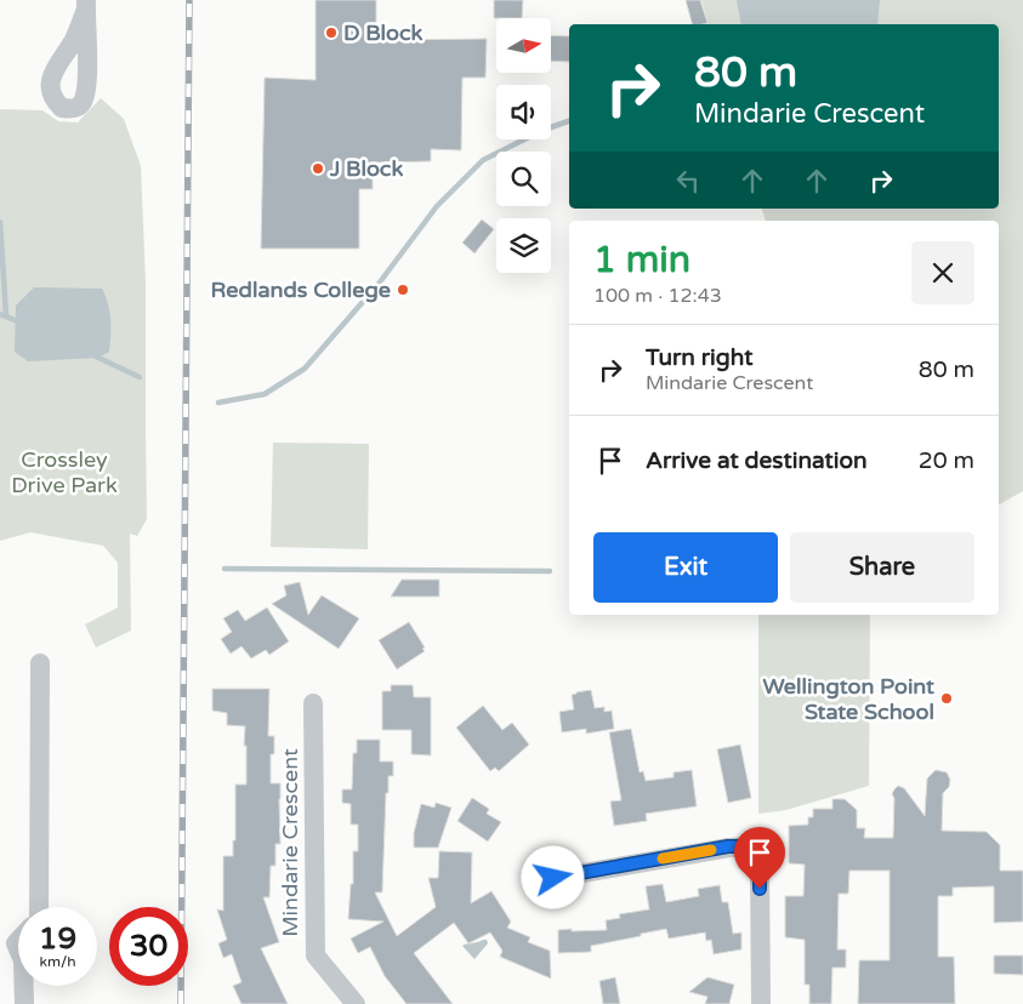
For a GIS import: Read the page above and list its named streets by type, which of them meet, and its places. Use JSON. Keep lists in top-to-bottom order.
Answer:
{
  "streets": {
    "street": ["Mindarie Crescent"]
  },
  "parks": ["Crossley Drive Park"],
  "places": [
    "D Block",
    "J Block",
    "Redlands College",
    "Wellington Point State School"
  ],
  "north": "right",
  "page": {
    "turn": ["80 m", "Mindarie Crescent"],
    "heading": ["1 min", "100 m · 12:43"],
    "list": [
      {
        "name": "Turn right",
        "note": "Mindarie Crescent",
        "value": "80 m"
      },
      {
        "name": "Arrive at destination",
        "value": "20 m"
      }
    ],
    "buttons": ["Exit", "Share"],
    "speed": "19 km/h",
    "limit": "30"
  }
}
